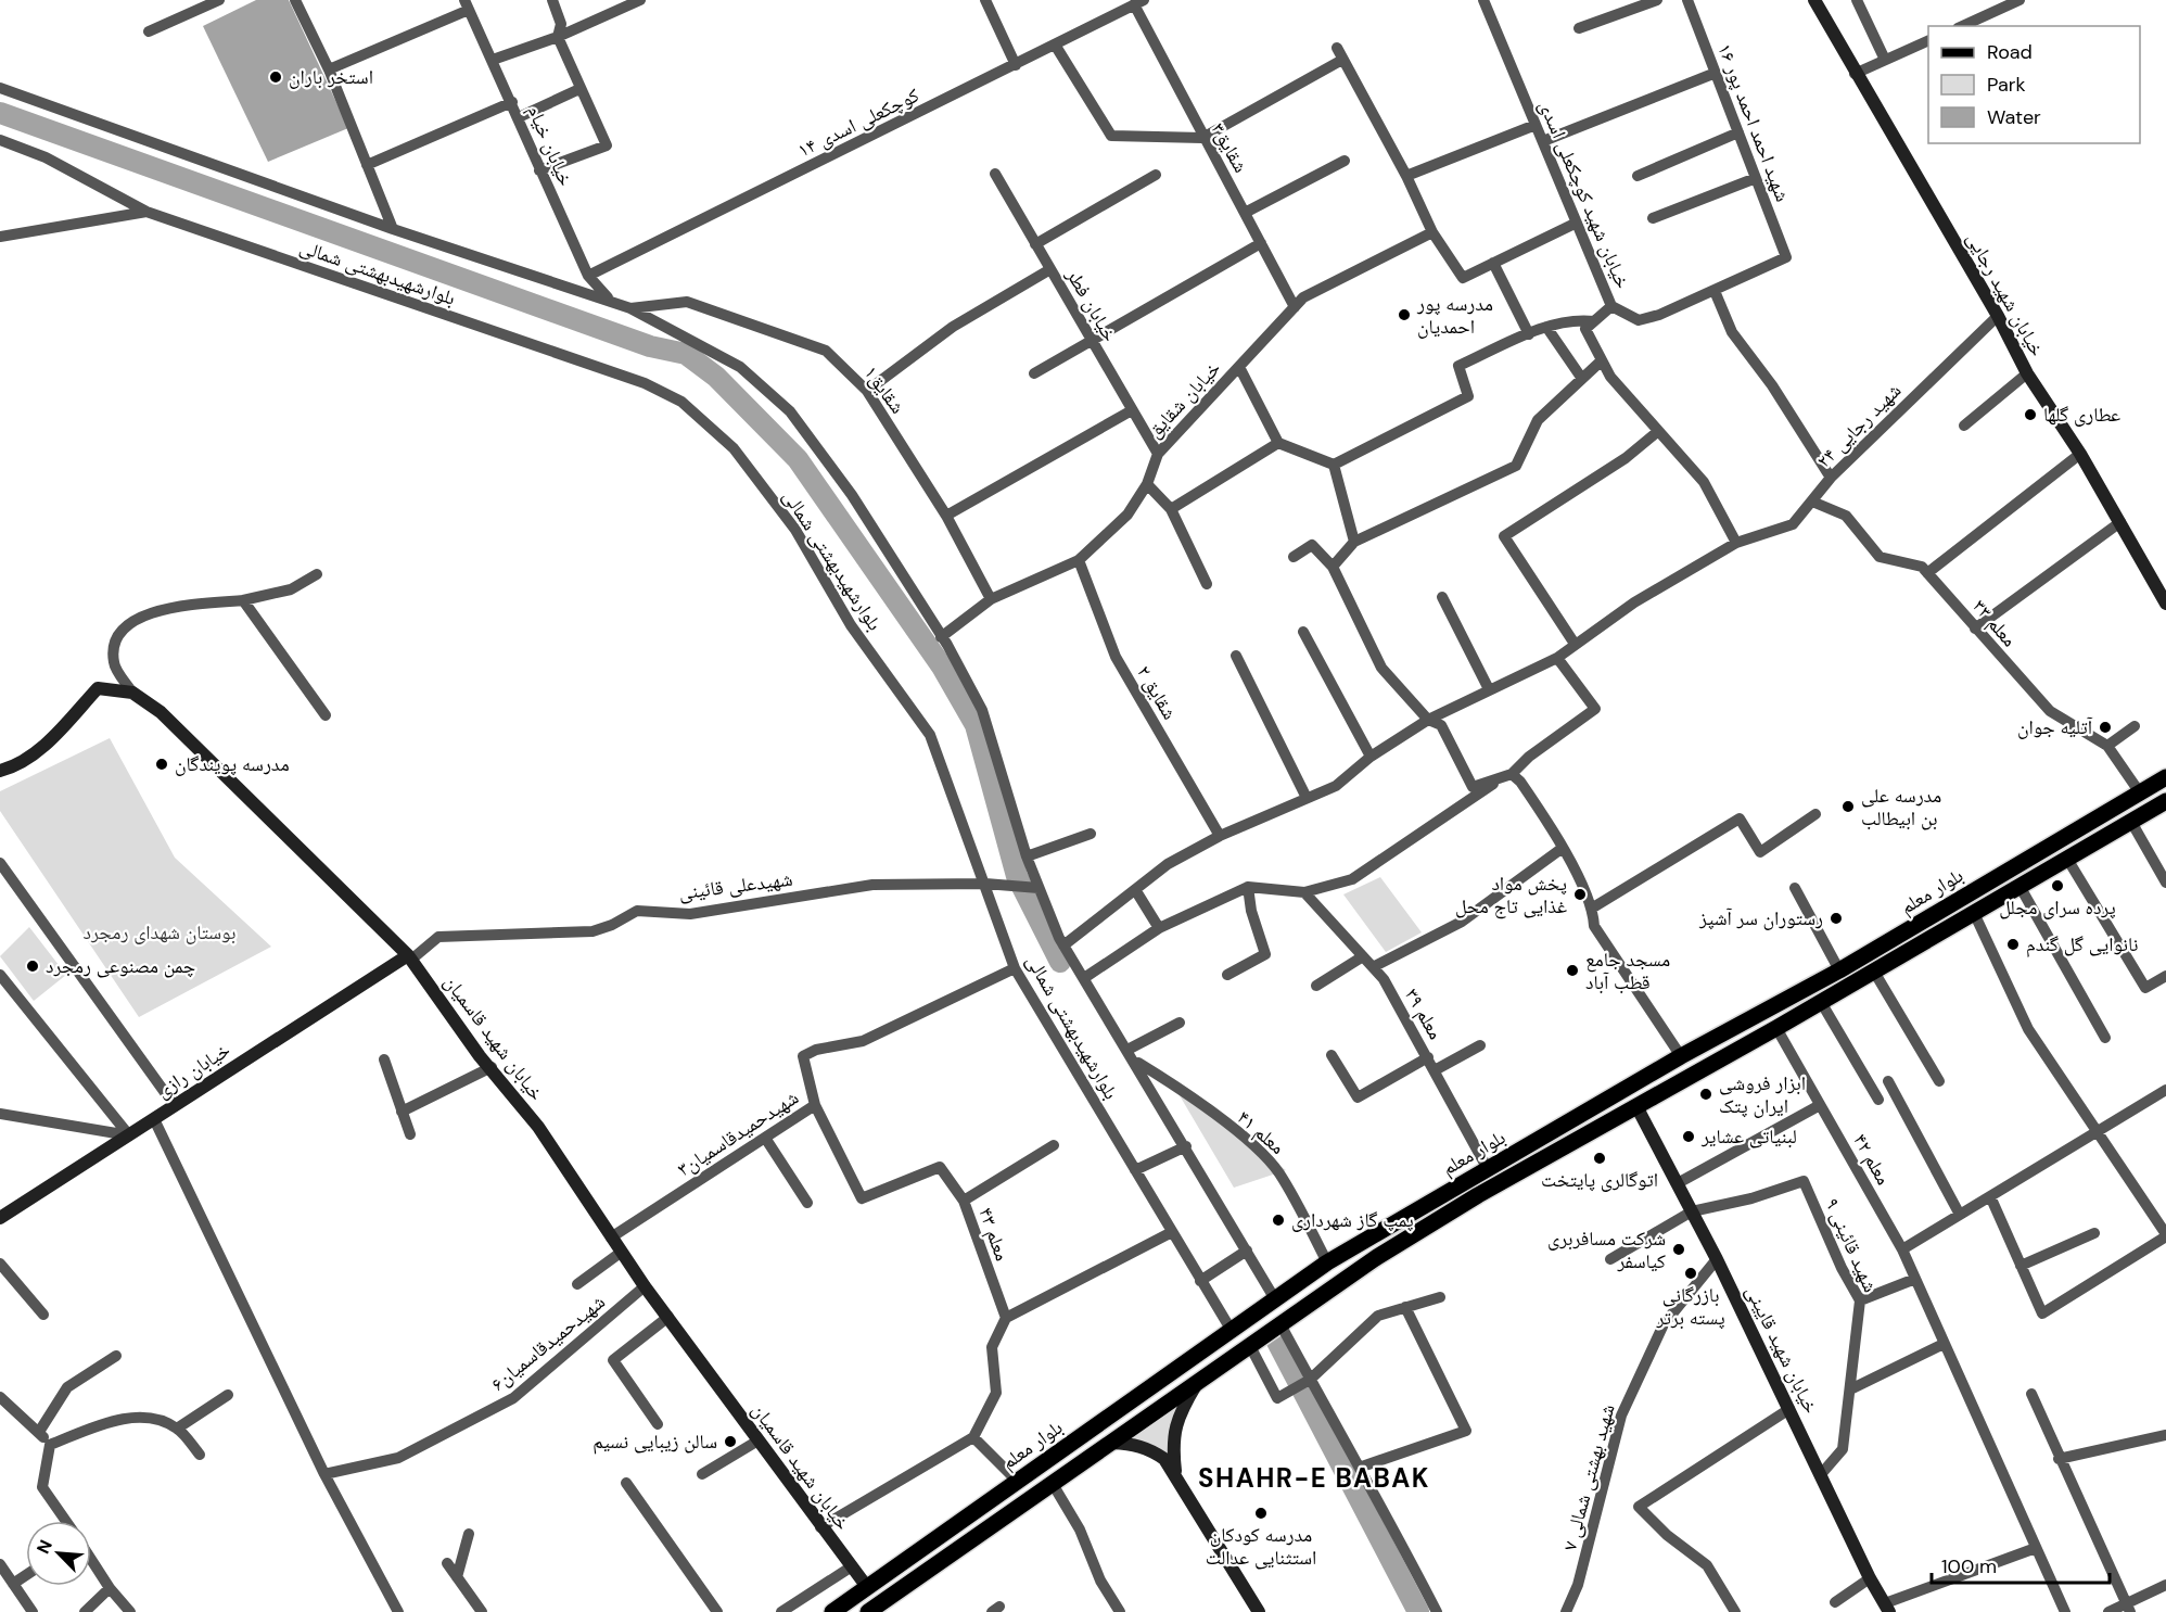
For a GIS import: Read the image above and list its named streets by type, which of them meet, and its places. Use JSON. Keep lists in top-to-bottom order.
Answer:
{
  "streets": {
    "main road": ["بلوار معلم"],
    "street": [
      "کوچکعلی اسدی ۱۴",
      "شهید احمد احمد پور ۱۶",
      "خیابان خیام",
      "شقایق۳",
      "خیابان شهید کوچکعلی اسدی",
      "بلوارشهیدبهشتی شمالی",
      "خیابان شهید رجایی",
      "خیابان فطر",
      "شقایق۱",
      "خیابان شقایق",
      "شهید رجایی ۲۴",
      "معلم ۳۳",
      "شقایق ۲",
      "شهیدعلی قائینی",
      "معلم ۳۹",
      "خیابان شهید قاسمیان",
      "خیابان رازی",
      "معلم ۴۱",
      "شهیدحمیدقاسمیان۳",
      "معلم ۴۲",
      "معلم ۴۳",
      "شهید قائینی ۹",
      "شهیدحمیدقاسمیان۶",
      "خیابان شهید قایینی",
      "شهید بهشتی شمالی ۷"
    ]
  },
  "crossings": [
    ["کوچکعلی اسدی ۱۴", "خیابان خیام"],
    ["کوچکعلی اسدی ۱۴", "شقایق۳"],
    ["خیابان خیام", "بلوارشهیدبهشتی شمالی"],
    ["شقایق۳", "خیابان شقایق"],
    ["بلوارشهیدبهشتی شمالی", "شقایق۱"],
    ["بلوارشهیدبهشتی شمالی", "خیابان شقایق"],
    ["بلوارشهیدبهشتی شمالی", "شهید رجایی ۲۴"],
    ["بلوارشهیدبهشتی شمالی", "شهیدعلی قائینی"],
    ["بلوارشهیدبهشتی شمالی", "بلوار معلم"],
    ["بلوارشهیدبهشتی شمالی", "معلم ۴۱"],
    ["بلوارشهیدبهشتی شمالی", "شهیدحمیدقاسمیان۳"],
    ["خیابان شهید رجایی", "شهید رجایی ۲۴"],
    ["خیابان فطر", "خیابان شقایق"],
    ["شقایق۱", "خیابان شقایق"],
    ["خیابان شقایق", "شقایق ۲"],
    ["شهید رجایی ۲۴", "معلم ۳۳"],
    ["شهید رجایی ۲۴", "شقایق ۲"],
    ["معلم ۳۳", "بلوار معلم"],
    ["شهیدعلی قائینی", "خیابان شهید قاسمیان"],
    ["شهیدعلی قائینی", "خیابان رازی"],
    ["بلوار معلم", "معلم ۳۹"],
    ["بلوار معلم", "خیابان شهید قاسمیان"],
    ["بلوار معلم", "معلم ۴۱"],
    ["بلوار معلم", "معلم ۴۲"],
    ["بلوار معلم", "خیابان شهید قایینی"],
    ["خیابان شهید قاسمیان", "خیابان رازی"],
    ["خیابان شهید قاسمیان", "شهیدحمیدقاسمیان۳"],
    ["خیابان شهید قاسمیان", "شهیدحمیدقاسمیان۶"],
    ["شهیدحمیدقاسمیان۳", "معلم ۴۳"],
    ["شهید قائینی ۹", "خیابان شهید قایینی"],
    ["خیابان شهید قایینی", "شهید بهشتی شمالی ۷"]
  ],
  "districts": ["SHAHR-E BABAK"],
  "parks": ["بوستان شهدای رمجرد"],
  "places": [
    "استخر باران",
    "مدرسه پور احمدیان",
    "عطاری گلها",
    "آتلیه جوان",
    "مدرسه پویندگان",
    "مدرسه علی بن ابیطالب",
    "پرده سرای مجلل",
    "پخش مواد غذایی تاج محل",
    "رستوران سر آشپز",
    "نانوایی گل گندم",
    "چمن مصنوعی رمجرد",
    "مسجد جامع قطب آباد",
    "ابزار فروشی ایران پتک",
    "لبنیاتی عشایر",
    "اتوگالری پایتخت",
    "پمپ گاز شهرداری",
    "شرکت مسافربری کیاسفر",
    "بازرگانی پسته برتر",
    "سالن زیبایی نسیم",
    "مدرسه کودکان استثنایی عدالت"
  ],
  "legend": ["Road", "Park", "Water"],
  "scale_bar": "100 m",
  "north": "top left"
}
